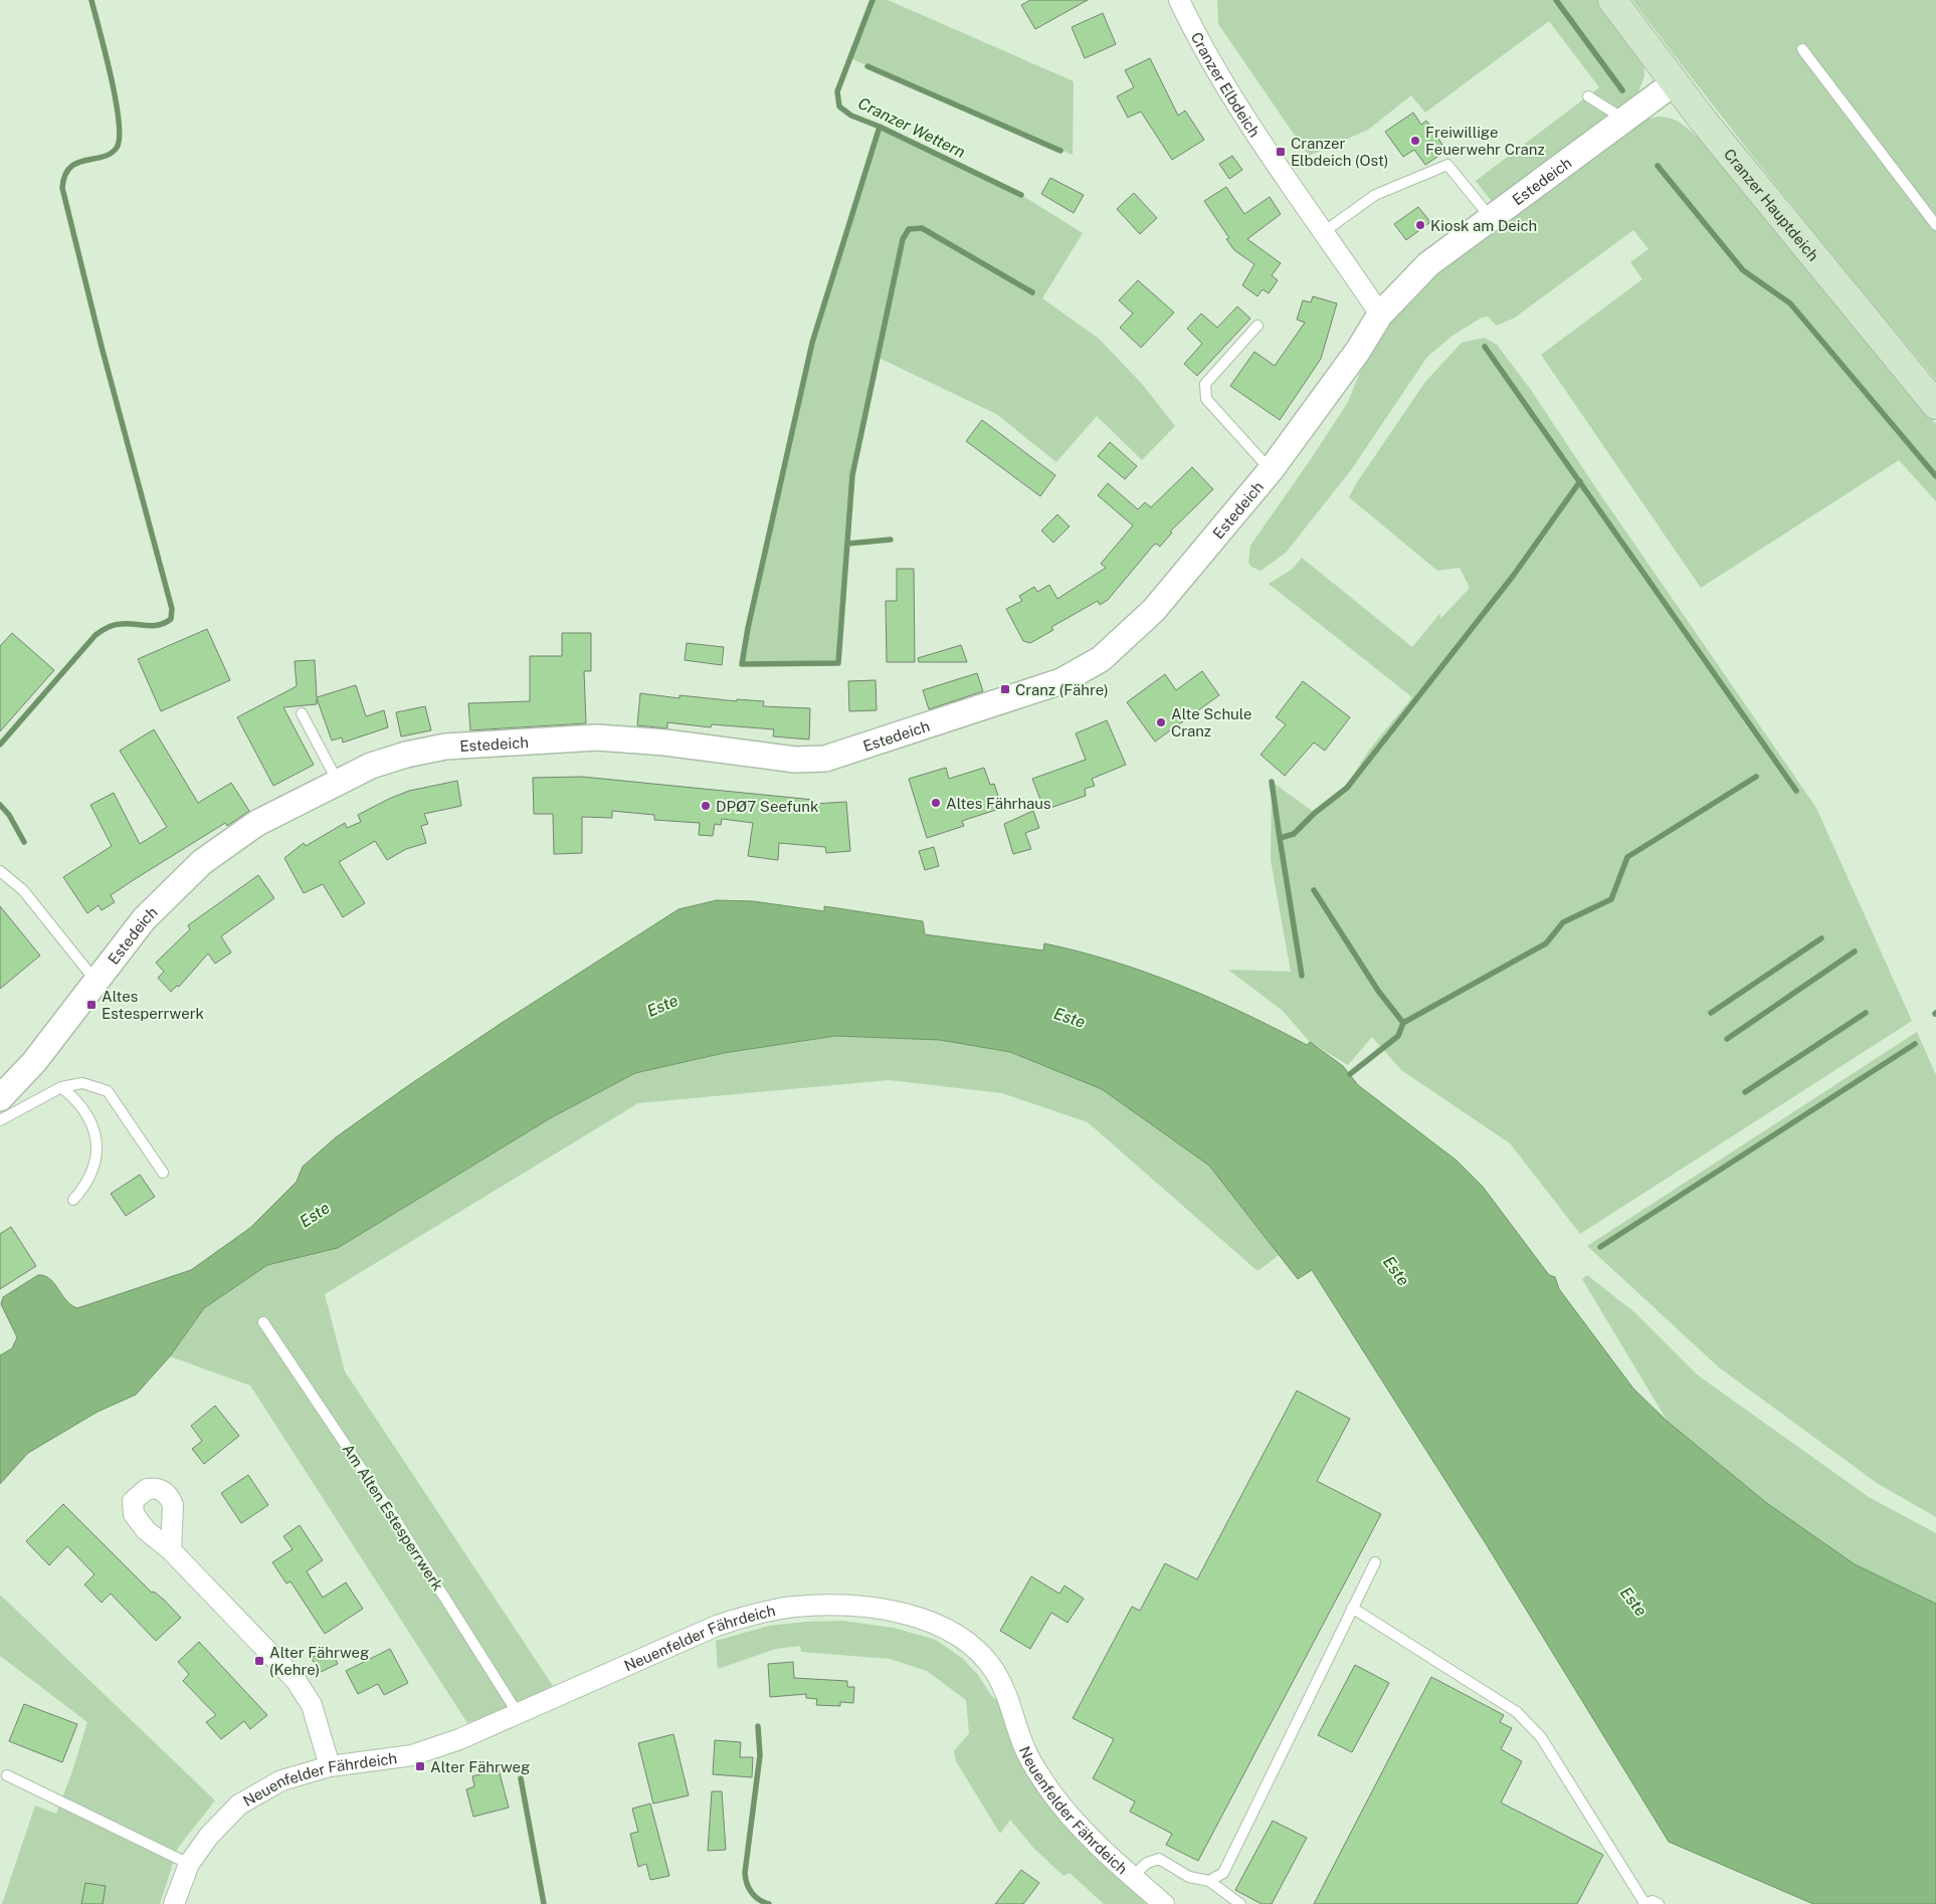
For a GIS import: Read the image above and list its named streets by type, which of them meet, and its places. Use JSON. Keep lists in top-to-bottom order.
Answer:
{
  "streets": {
    "main road": ["Cranzer Hauptdeich"],
    "street": ["Cranzer Elbdeich", "Estedeich", "Neuenfelder Fährdeich"],
    "lane": ["Am Alten Estesperrwerk"]
  },
  "crossings": [
    ["Cranzer Elbdeich", "Estedeich"],
    ["Estedeich", "Cranzer Hauptdeich"],
    ["Am Alten Estesperrwerk", "Neuenfelder Fährdeich"]
  ],
  "water": ["Cranzer Wettern", "Este"],
  "places": {
    "other": [
      "Freiwillige Feuerwehr Cranz",
      "Kiosk am Deich",
      "Alte Schule Cranz",
      "Altes Fährhaus",
      "DPØ7 Seefunk"
    ],
    "transit": [
      "Cranzer Elbdeich (Ost)",
      "Cranz (Fähre)",
      "Altes Estesperrwerk",
      "Alter Fährweg (Kehre)",
      "Alter Fährweg"
    ]
  }
}
